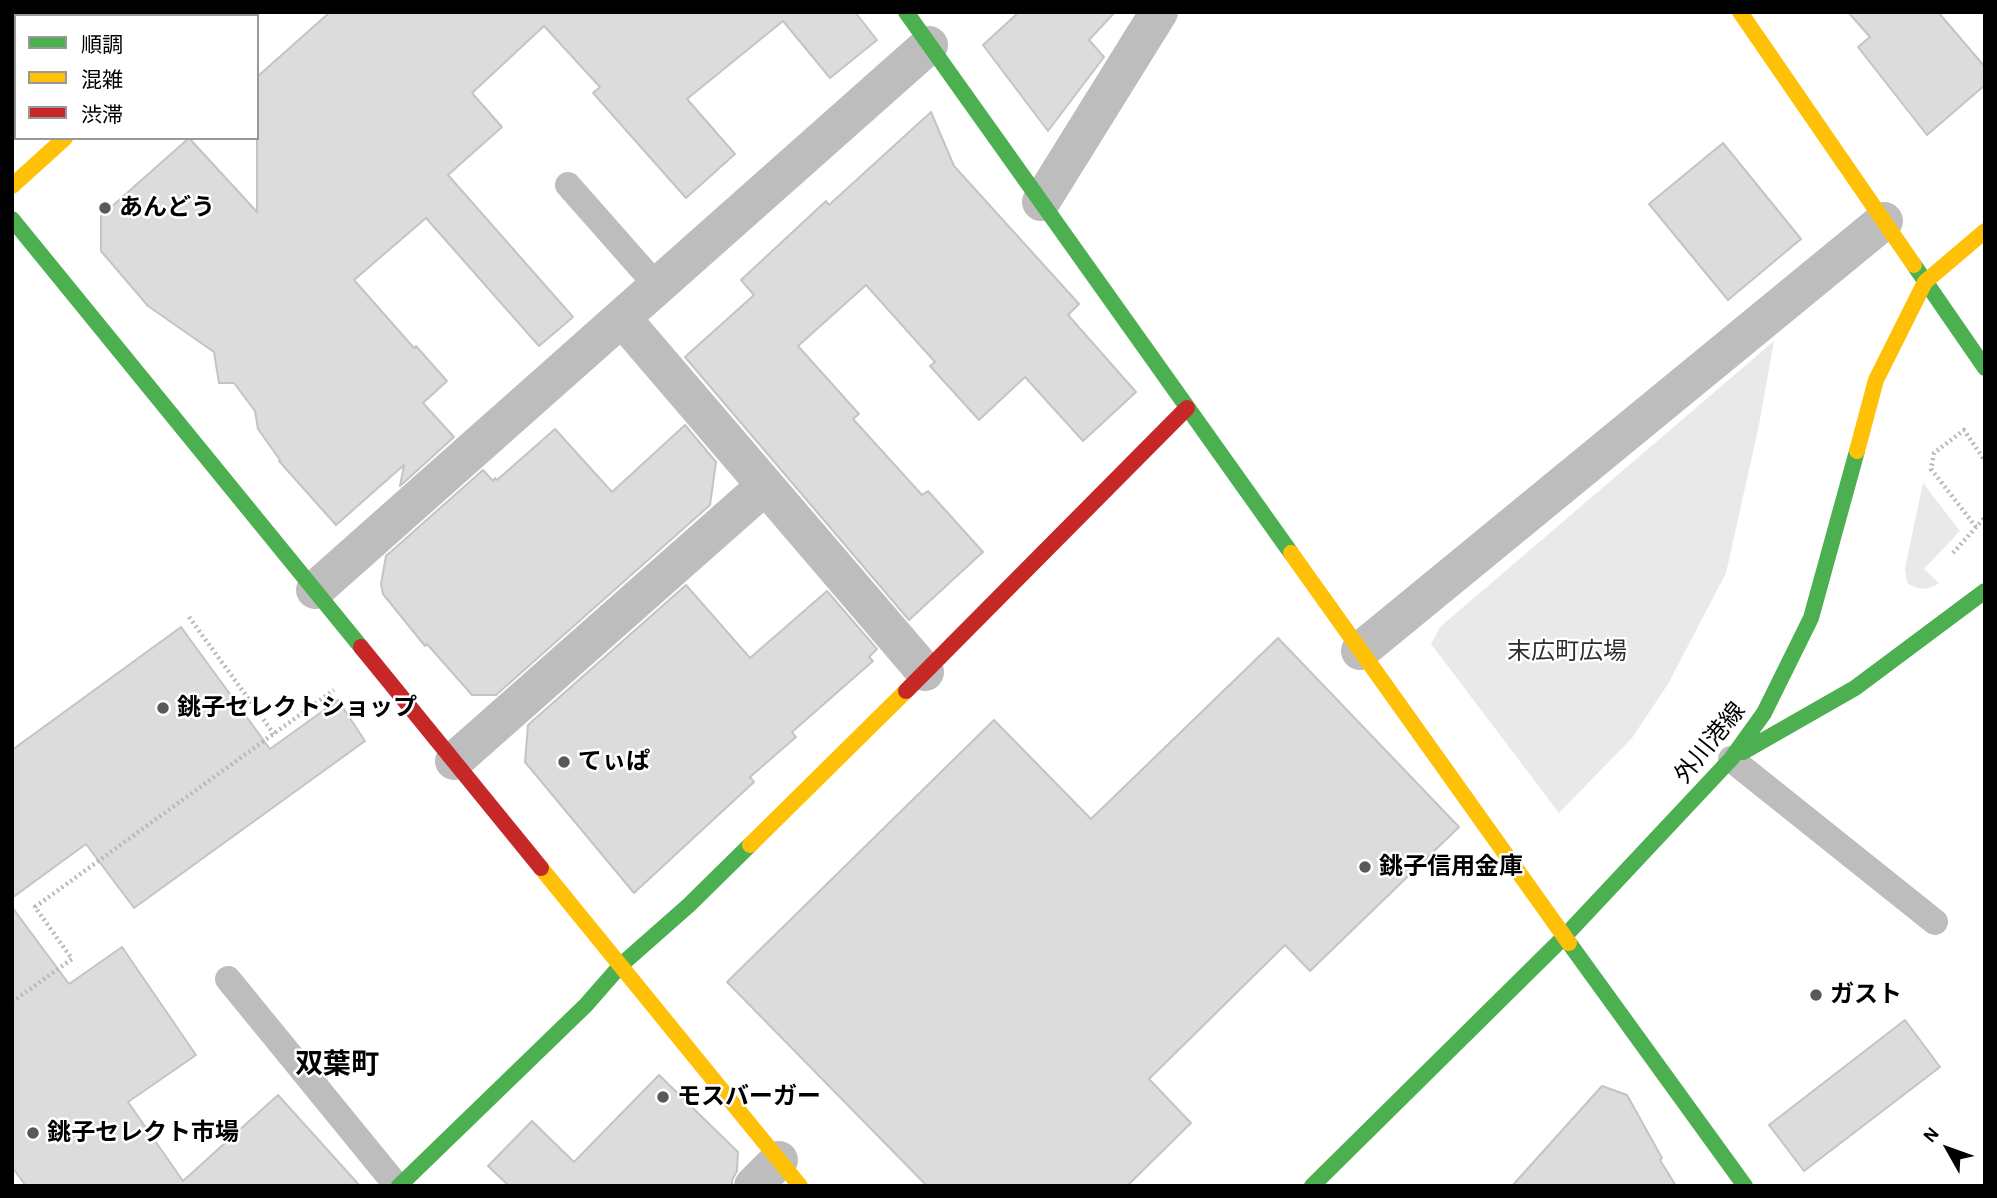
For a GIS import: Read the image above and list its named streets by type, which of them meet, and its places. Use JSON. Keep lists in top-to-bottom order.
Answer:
{
  "streets": {
    "street": ["外川港線"]
  },
  "districts": ["双葉町"],
  "parks": ["末広町広場"],
  "places": [
    "あんどう",
    "銚子セレクトショップ",
    "てぃぱ",
    "銚子信用金庫",
    "ガスト",
    "モスバーガー",
    "銚子セレクト市場"
  ],
  "legend": ["順調", "混雑", "渋滞"],
  "north": "top left"
}
